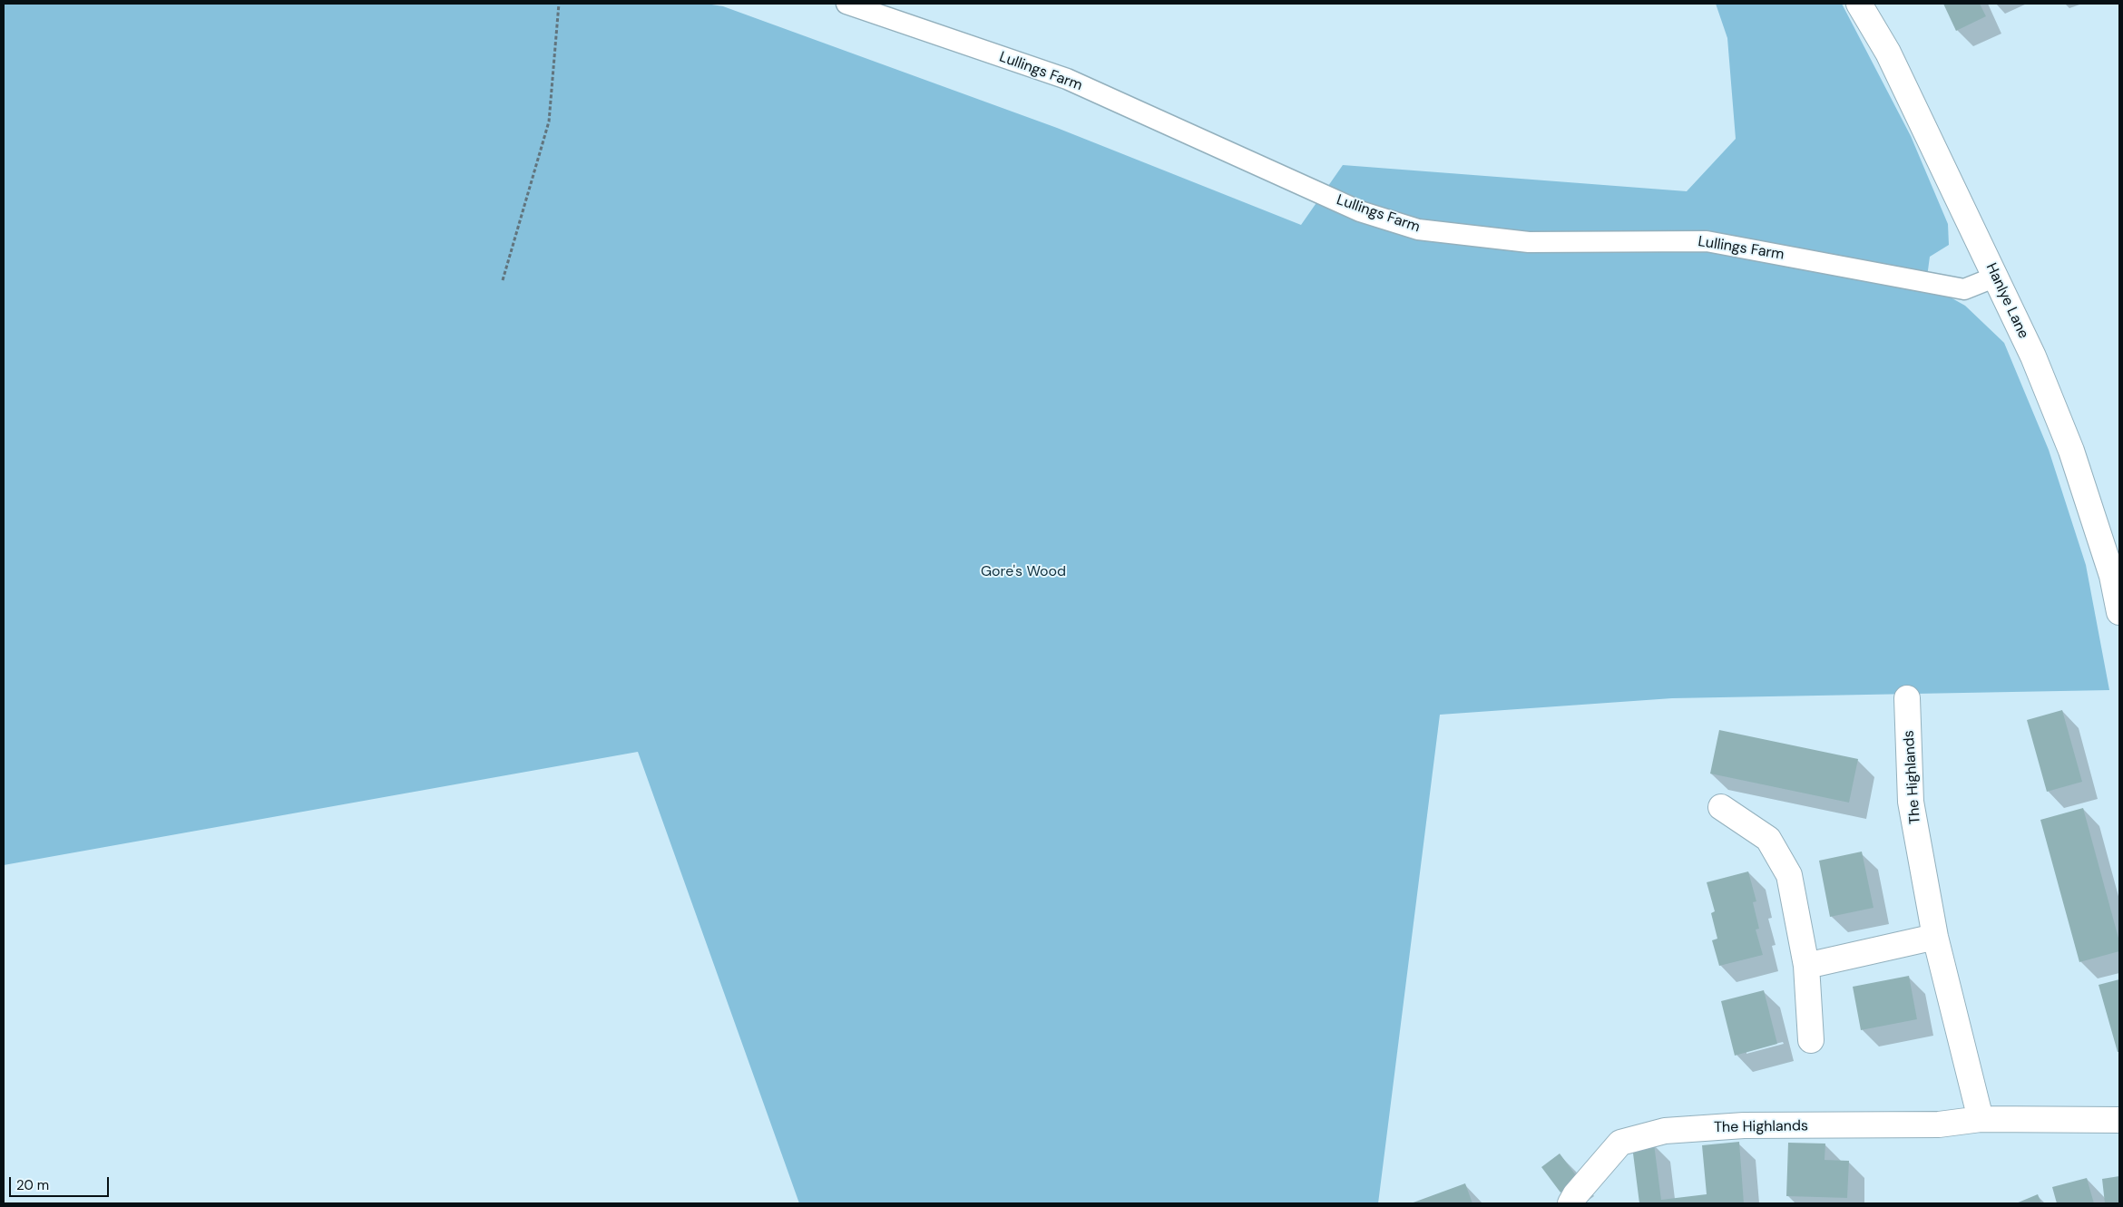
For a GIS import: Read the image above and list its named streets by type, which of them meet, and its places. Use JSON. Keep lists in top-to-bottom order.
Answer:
{
  "streets": {
    "street": ["Hanlye Lane", "The Highlands"],
    "lane": ["Lullings Farm"]
  },
  "crossings": [
    ["Lullings Farm", "Hanlye Lane"]
  ],
  "parks": ["Gore's Wood"],
  "scale_bar": "20 m"
}
